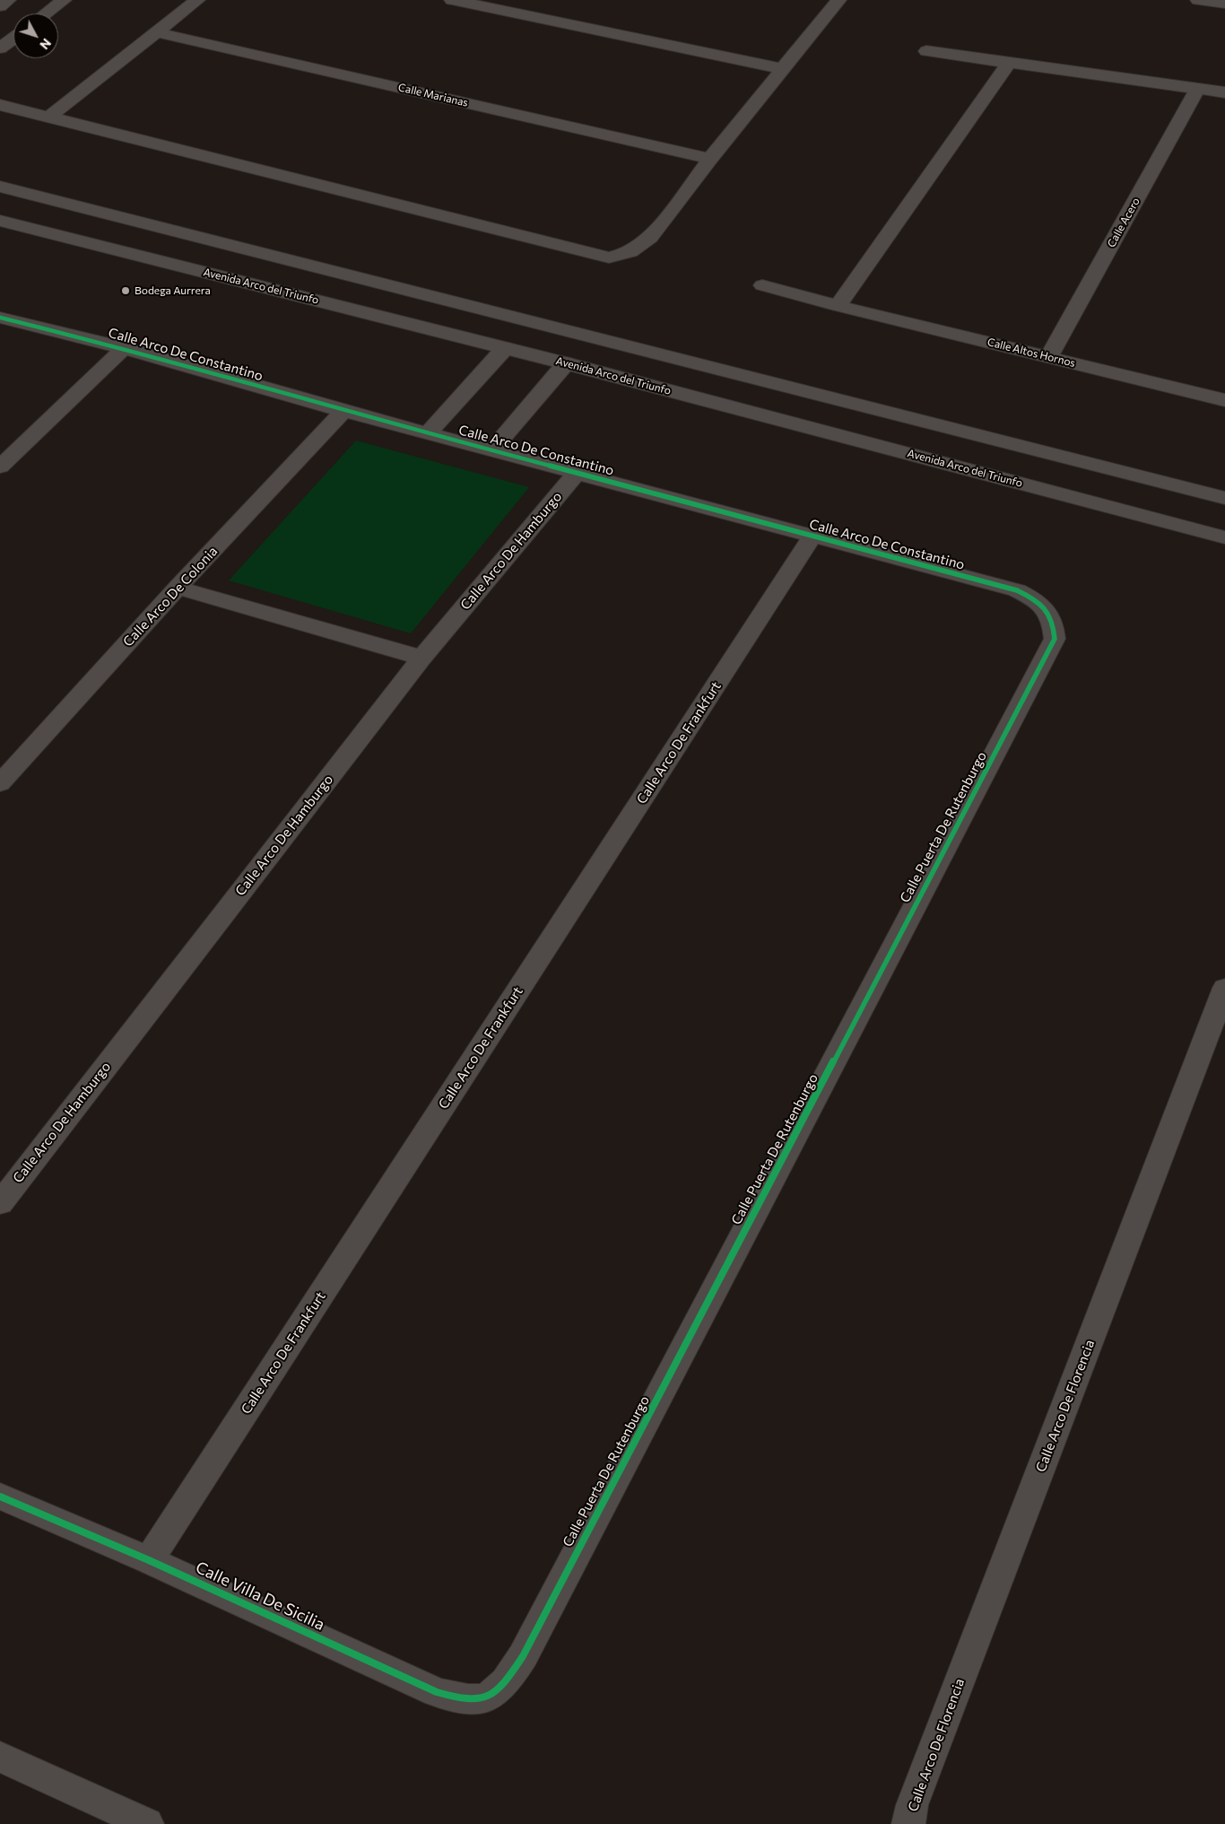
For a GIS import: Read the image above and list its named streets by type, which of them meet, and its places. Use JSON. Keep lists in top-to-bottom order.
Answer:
{
  "streets": {
    "street": [
      "Calle Marianas",
      "Calle Acero",
      "Avenida Arco del Triunfo",
      "Calle Altos Hornos",
      "Calle Arco De Constantino",
      "Calle Arco De Hamburgo",
      "Calle Arco De Colonia",
      "Calle Arco De Frankfurt",
      "Calle Puerta De Rutenburgo",
      "Calle Arco De Florencia",
      "Calle Villa De Sicilia"
    ]
  },
  "crossings": [
    ["Calle Acero", "Calle Altos Hornos"],
    ["Calle Arco De Constantino", "Calle Arco De Hamburgo"],
    ["Calle Arco De Constantino", "Calle Arco De Colonia"],
    ["Calle Arco De Constantino", "Calle Arco De Frankfurt"],
    ["Calle Arco De Constantino", "Calle Puerta De Rutenburgo"],
    ["Calle Arco De Frankfurt", "Calle Villa De Sicilia"],
    ["Calle Puerta De Rutenburgo", "Calle Villa De Sicilia"]
  ],
  "places": ["Bodega Aurrera"],
  "north": "bottom right"
}
